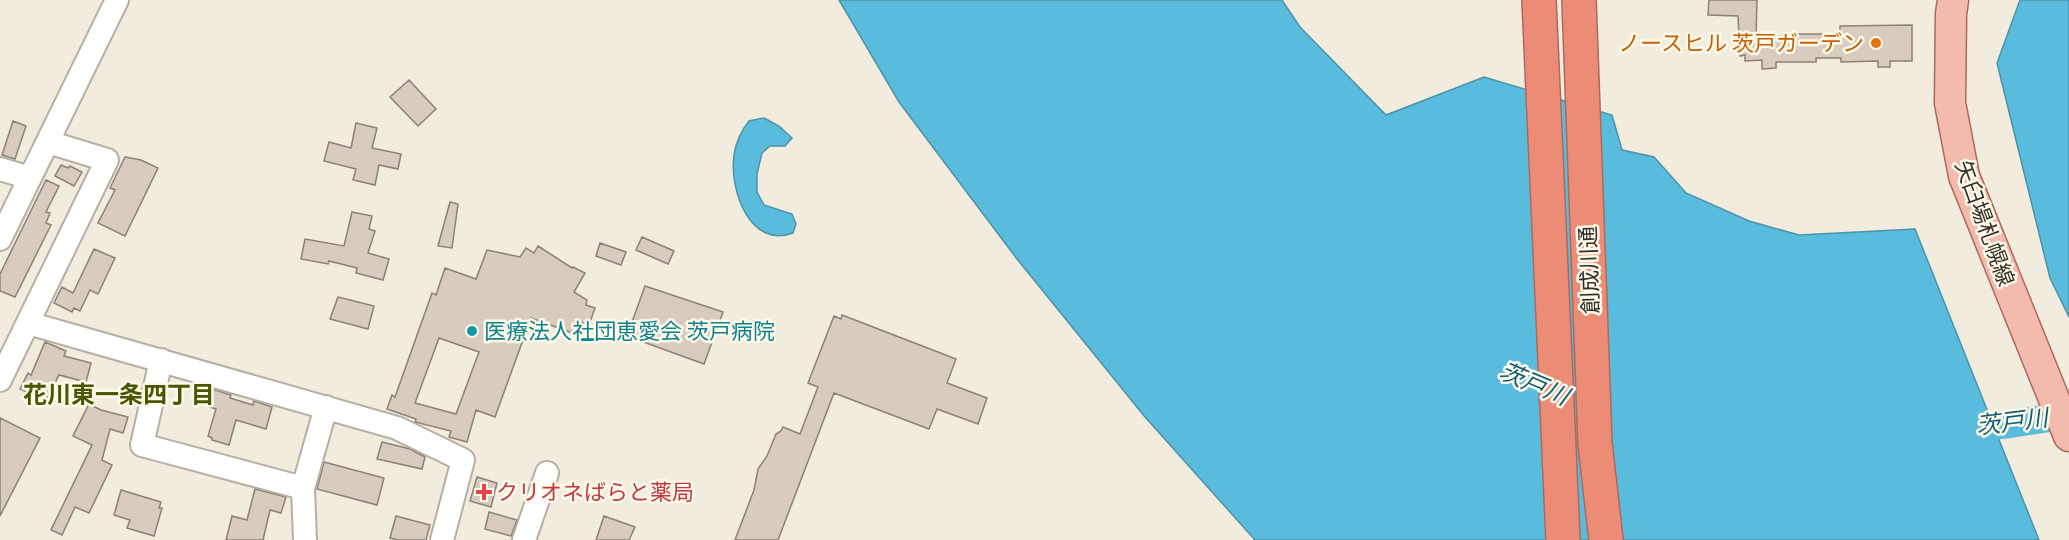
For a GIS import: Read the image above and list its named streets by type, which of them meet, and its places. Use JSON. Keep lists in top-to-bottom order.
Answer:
{
  "streets": {
    "highway": ["創成川通"],
    "main road": ["矢臼場札幌線"]
  },
  "districts": ["花川東一条四丁目"],
  "water": ["茨戸川"],
  "places": {
    "other": ["ノースヒル 茨戸ガーデン", "医療法人社団恵愛会 茨戸病院"],
    "health": ["クリオネばらと薬局"]
  }
}
